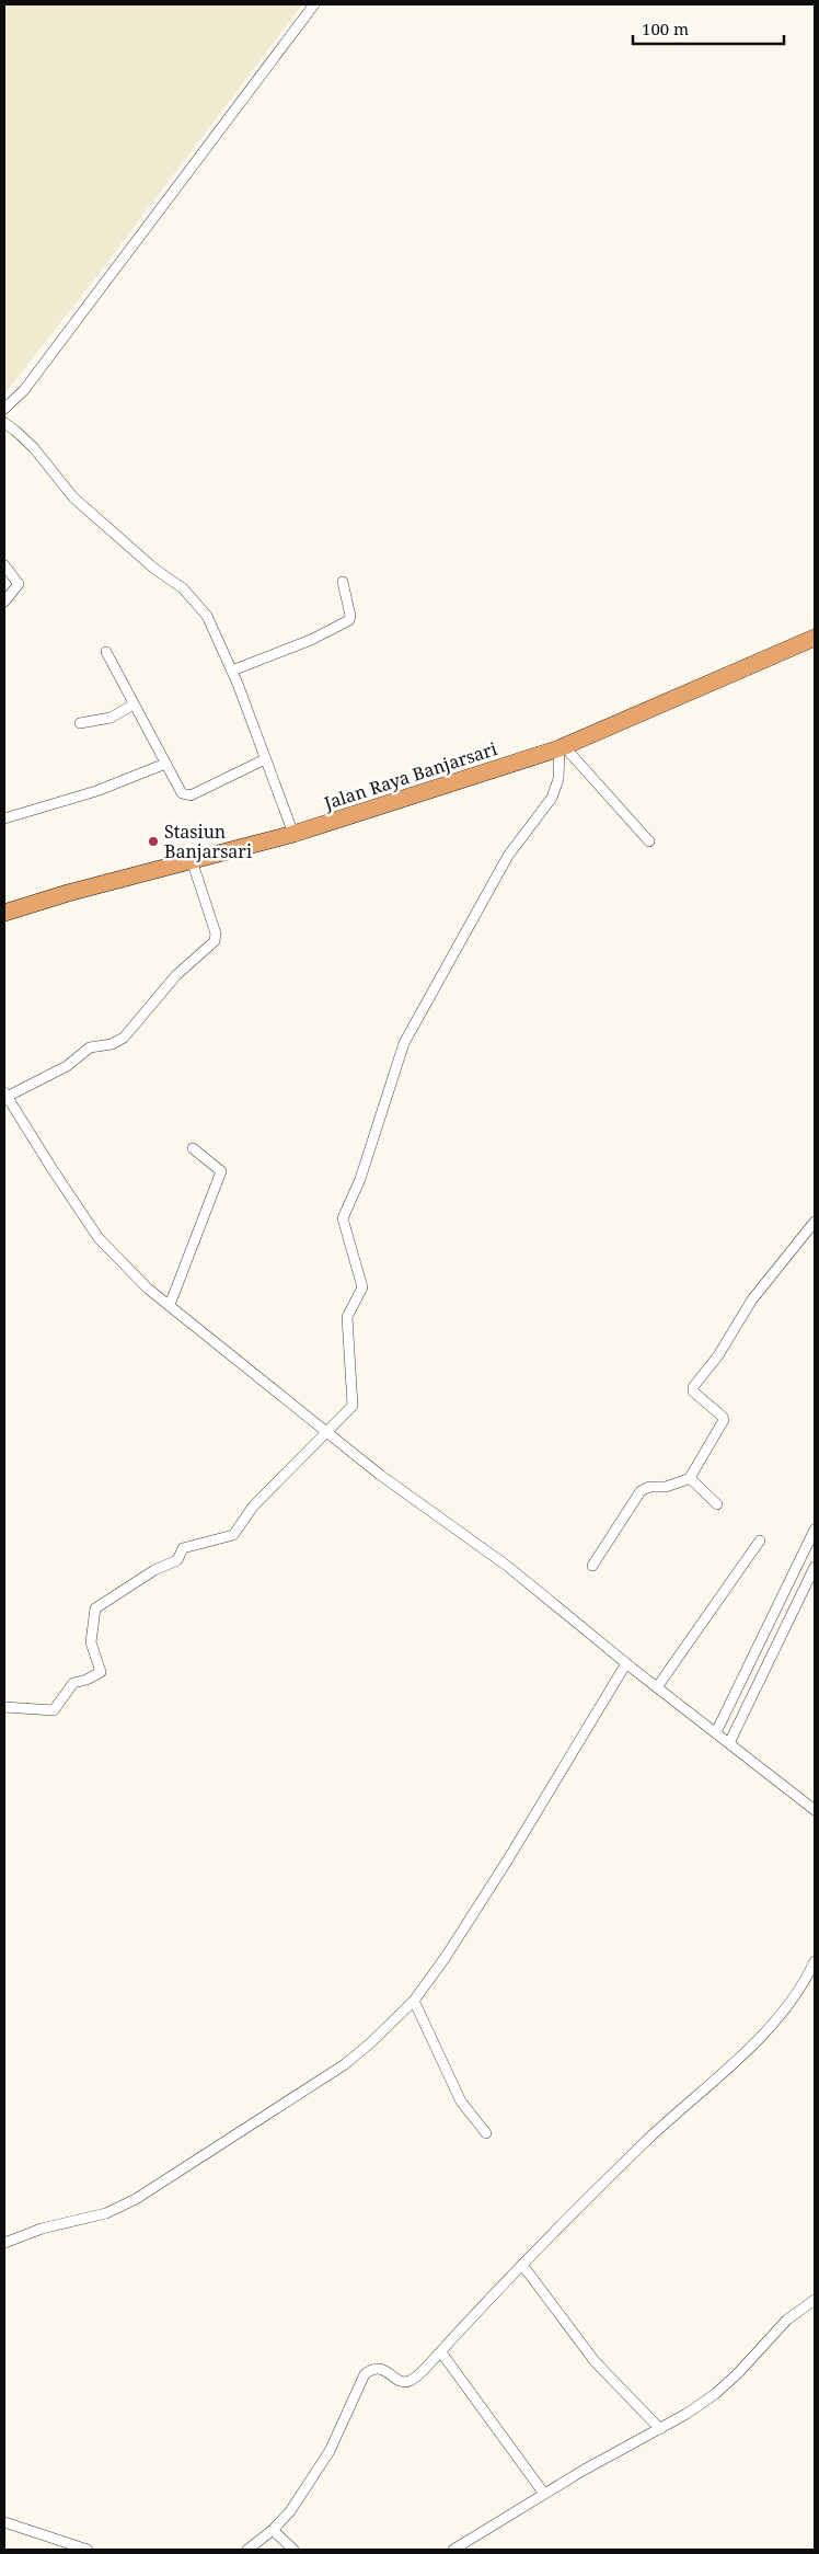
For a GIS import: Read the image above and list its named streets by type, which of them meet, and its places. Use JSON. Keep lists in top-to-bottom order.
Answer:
{
  "streets": {
    "highway": ["Jalan Raya Banjarsari"]
  },
  "places": ["Stasiun Banjarsari"],
  "scale_bar": "100 m"
}
